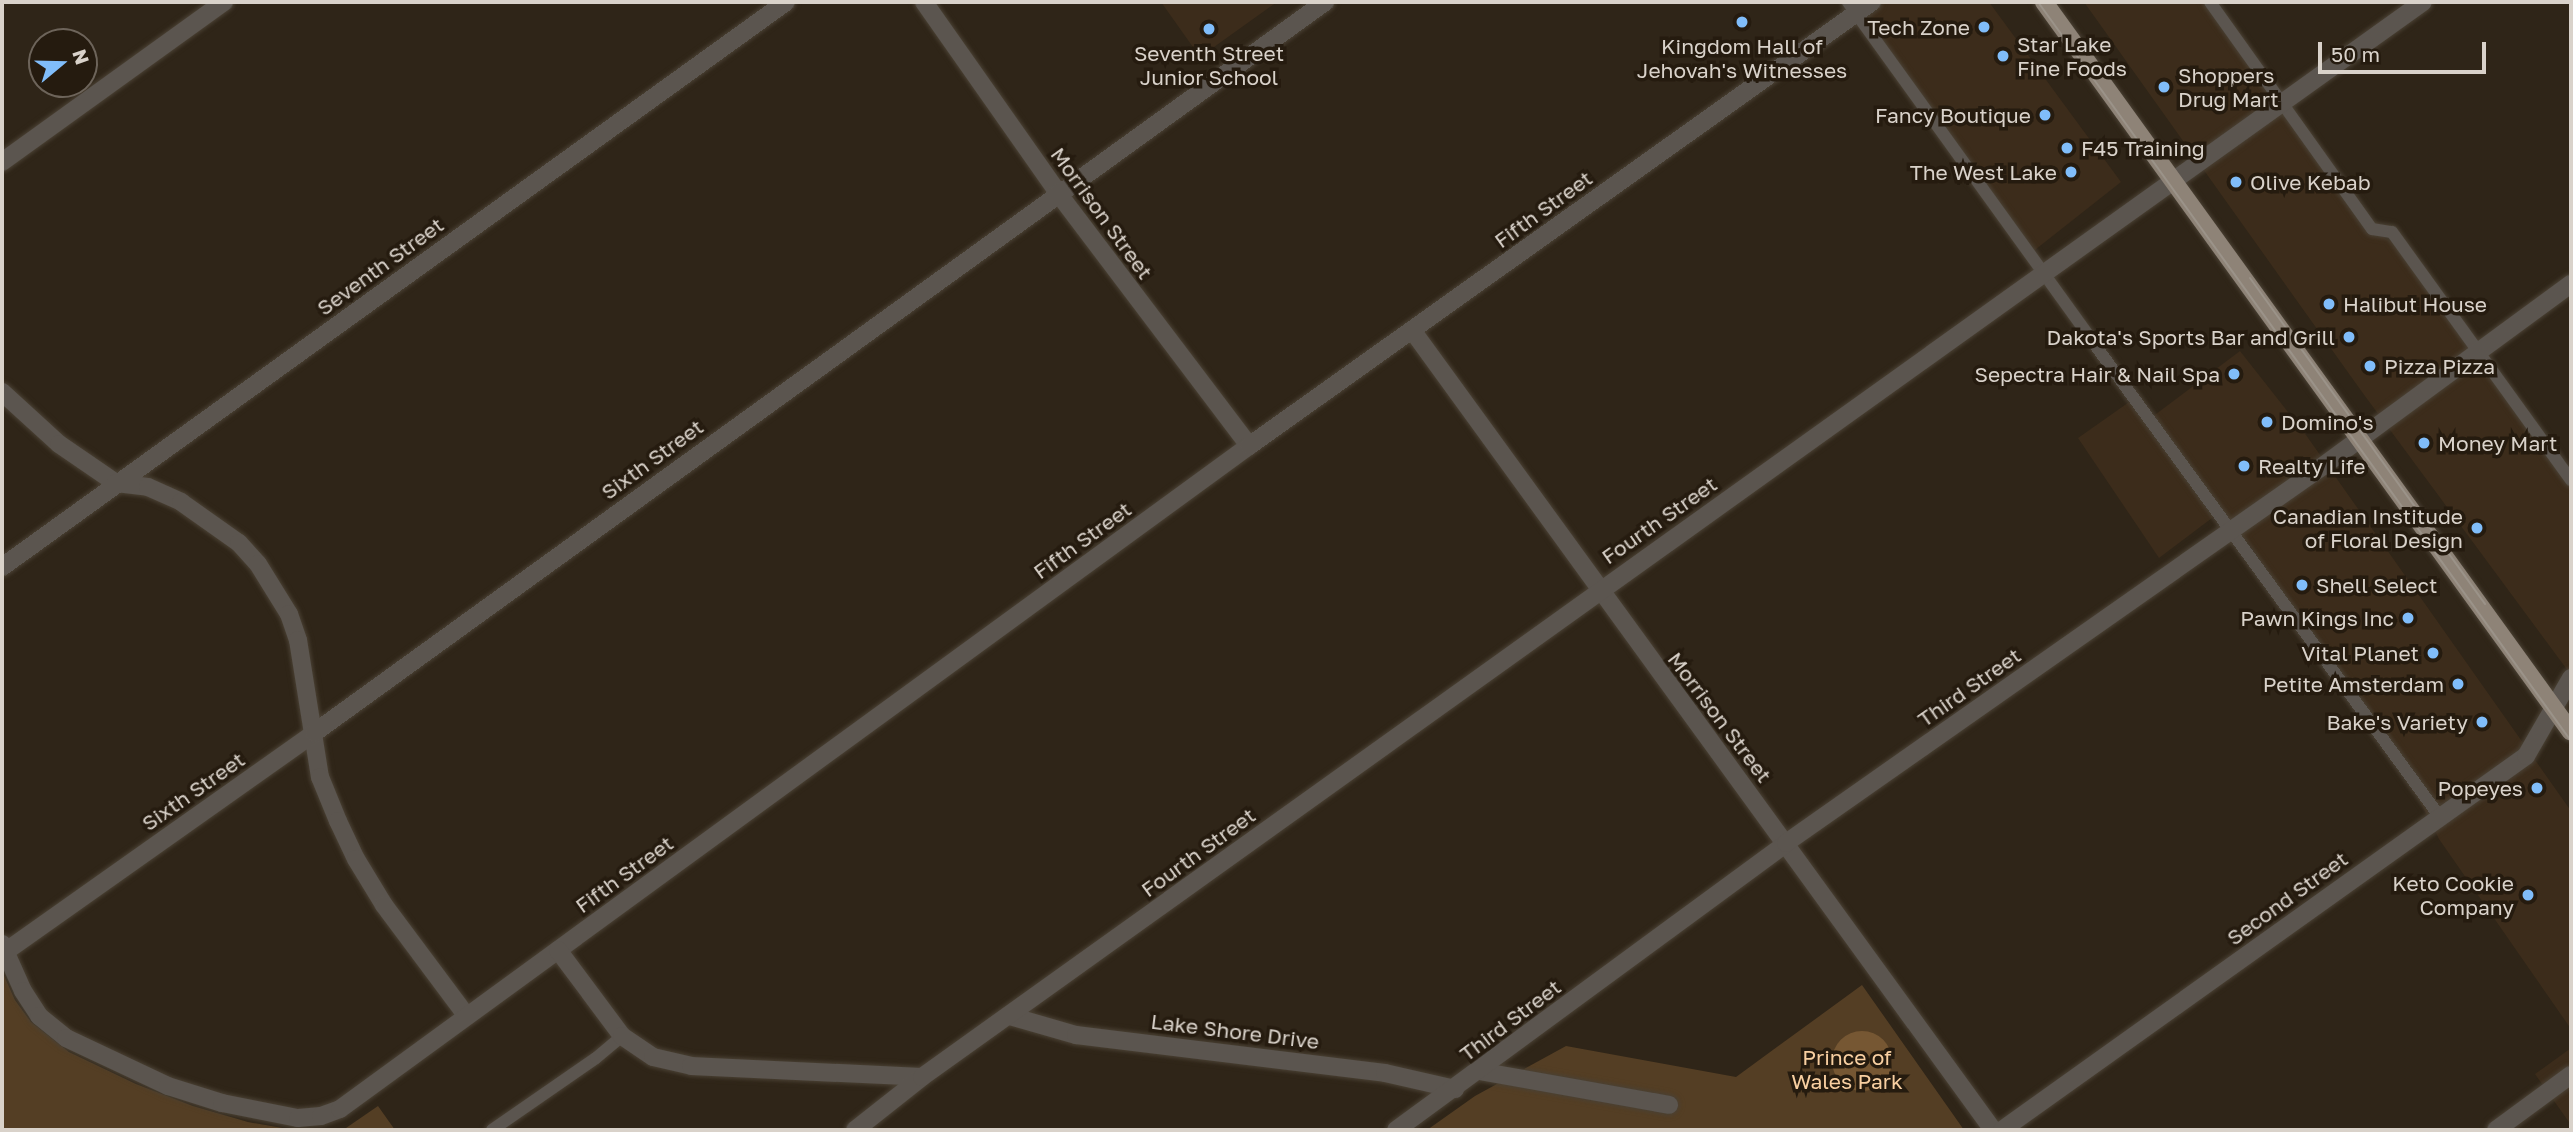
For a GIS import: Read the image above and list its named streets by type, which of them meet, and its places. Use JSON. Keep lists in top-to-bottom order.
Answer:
{
  "streets": {
    "street": [
      "Fifth Street",
      "Morrison Street",
      "Seventh Street",
      "Sixth Street",
      "Fourth Street",
      "Third Street",
      "Second Street",
      "Lake Shore Drive"
    ]
  },
  "crossings": [
    ["Fifth Street", "Morrison Street"],
    ["Fifth Street", "Sixth Street"],
    ["Morrison Street", "Sixth Street"],
    ["Morrison Street", "Fourth Street"],
    ["Morrison Street", "Third Street"],
    ["Fourth Street", "Lake Shore Drive"],
    ["Third Street", "Lake Shore Drive"]
  ],
  "parks": ["Prince of Wales Park"],
  "places": [
    "Kingdom Hall of Jehovah's Witnesses",
    "Tech Zone",
    "Seventh Street Junior School",
    "Star Lake Fine Foods",
    "Shoppers Drug Mart",
    "Fancy Boutique",
    "F45 Training",
    "The West Lake",
    "Olive Kebab",
    "Halibut House",
    "Dakota's Sports Bar and Grill",
    "Pizza Pizza",
    "Sepectra Hair & Nail Spa",
    "Domino's",
    "Money Mart",
    "Realty Life",
    "Canadian Institude of Floral Design",
    "Shell Select",
    "Pawn Kings Inc",
    "Vital Planet",
    "Petite Amsterdam",
    "Bake's Variety",
    "Popeyes",
    "Keto Cookie Company"
  ],
  "scale_bar": "50 m",
  "north": "right"
}
